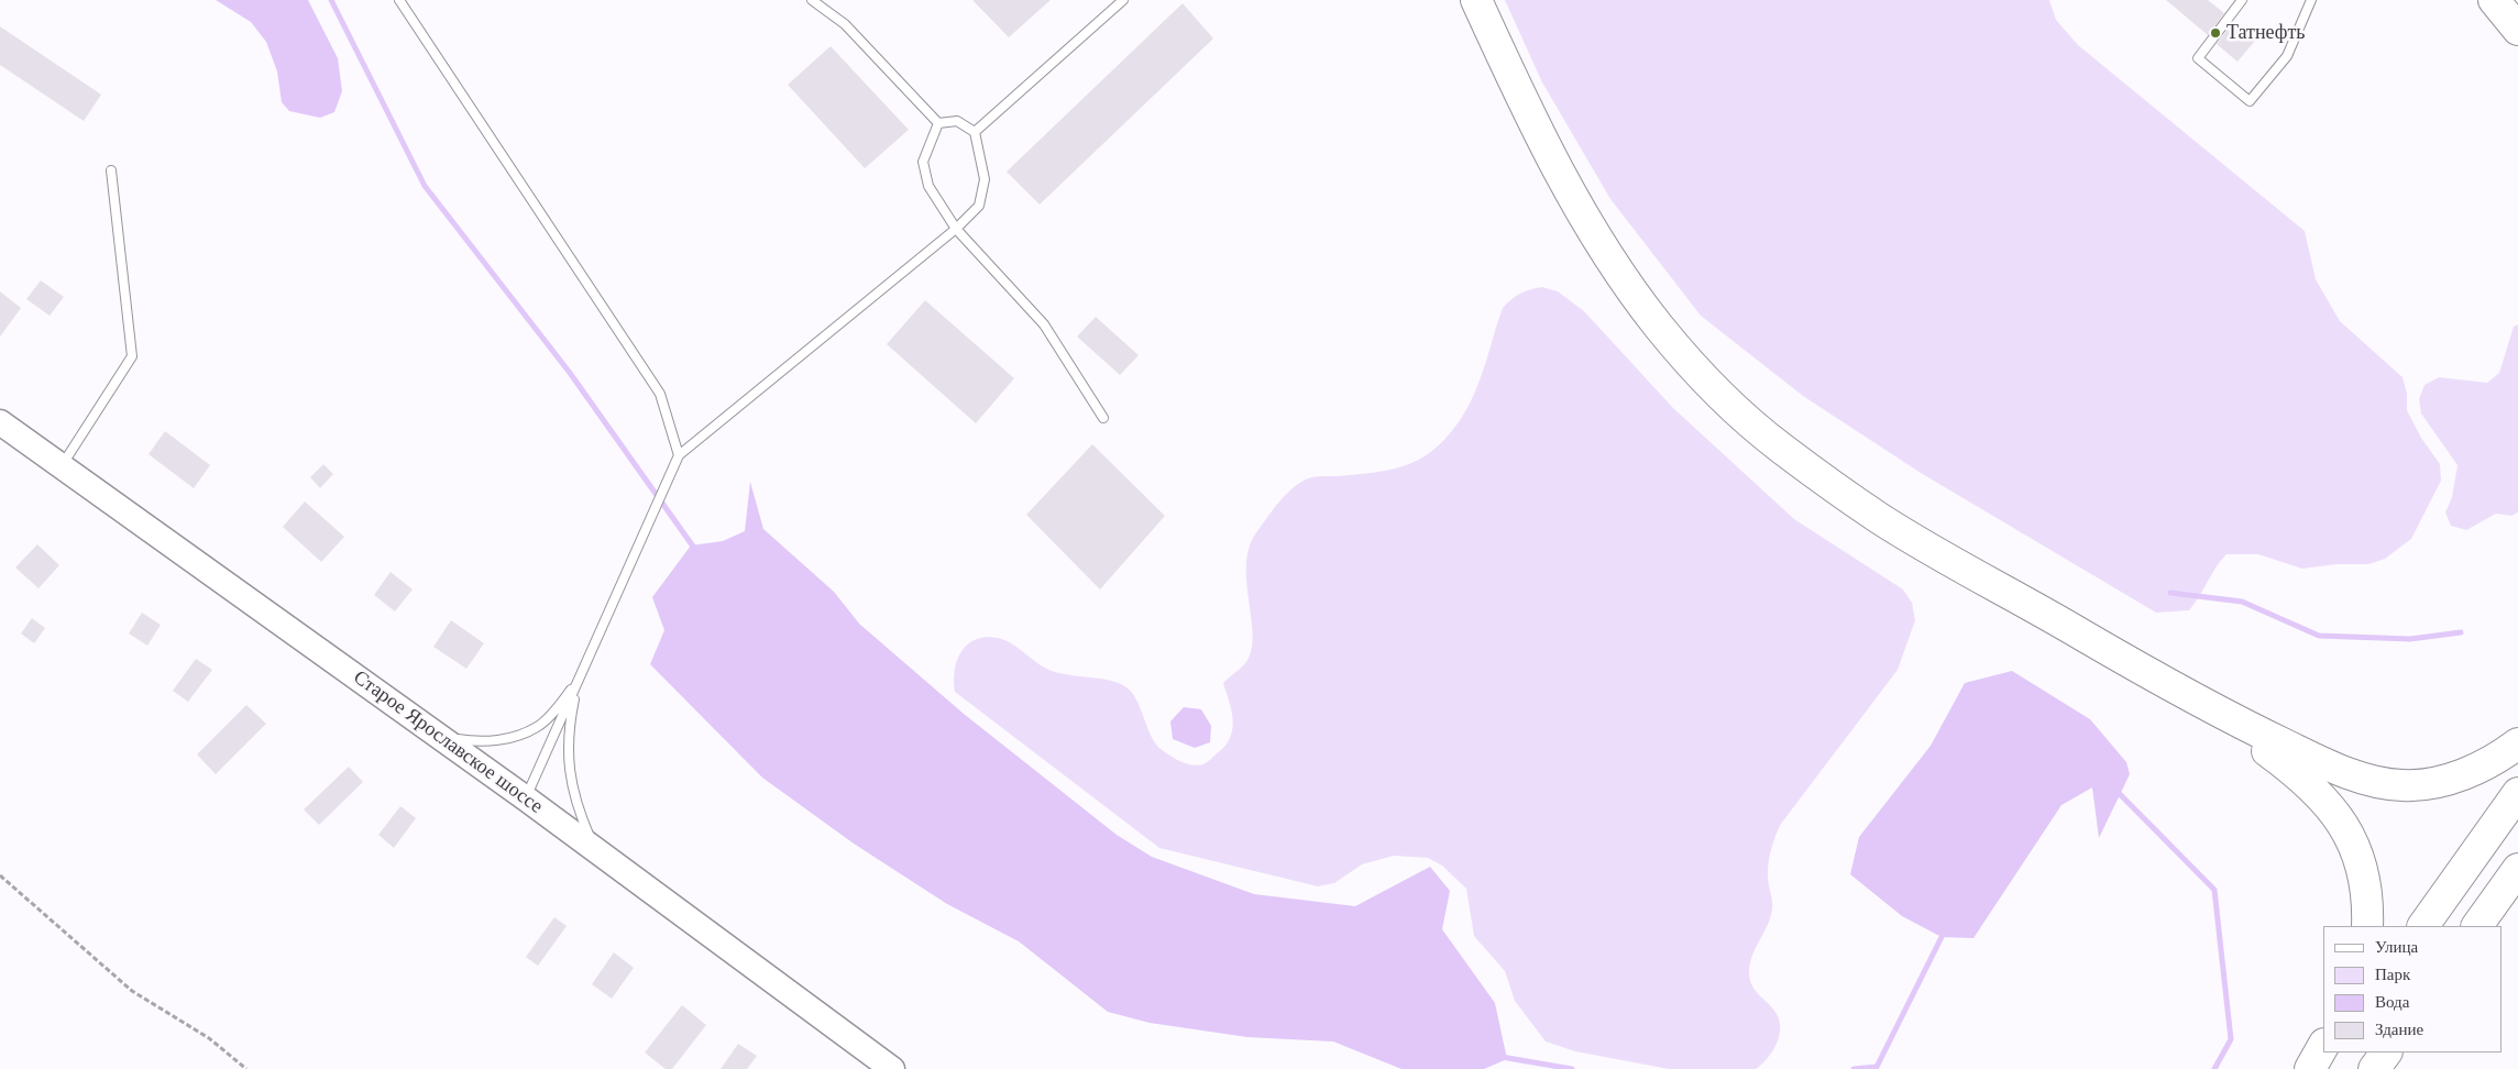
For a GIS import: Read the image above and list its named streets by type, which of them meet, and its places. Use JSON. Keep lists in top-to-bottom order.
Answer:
{
  "streets": {
    "main road": ["Старое Ярославское шоссе"]
  },
  "places": ["Татнефть"],
  "legend": [
    "Улица",
    "Парк",
    "Вода",
    "Здание"
  ]
}
